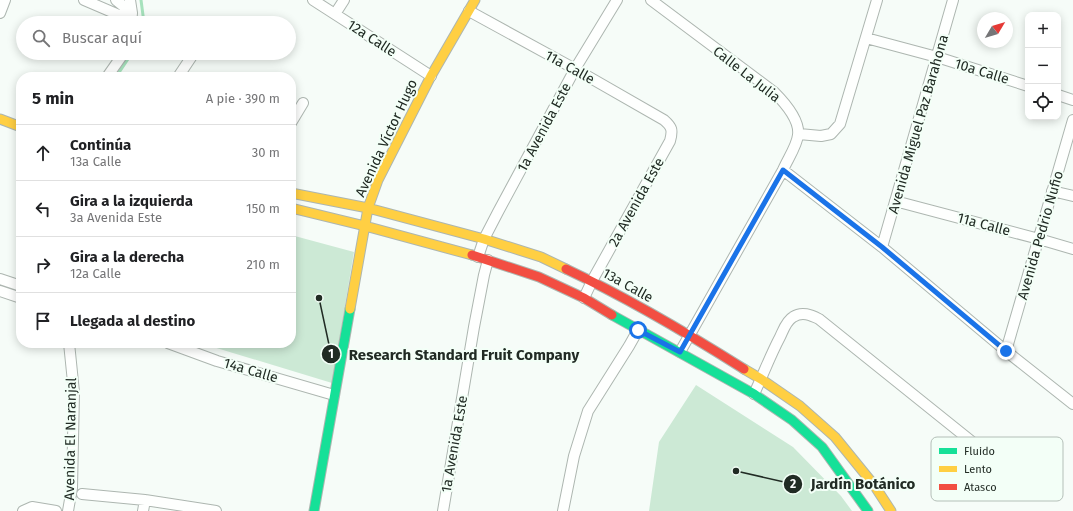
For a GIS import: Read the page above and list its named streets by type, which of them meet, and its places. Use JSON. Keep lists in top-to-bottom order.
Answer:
{
  "streets": {
    "street": [
      "12a Calle",
      "11a Calle",
      "10a Calle",
      "Calle La Julia",
      "Avenida Miguel Paz Barahona",
      "1a Avenida Este",
      "Avenida Víctor Hugo",
      "2a Avenida Este",
      "Avenida Pedrio Nufio",
      "13a Calle",
      "14a Calle",
      "Avenida El Naranjal"
    ]
  },
  "crossings": [
    ["12a Calle", "Avenida Víctor Hugo"],
    ["11a Calle", "Avenida Miguel Paz Barahona"],
    ["11a Calle", "1a Avenida Este"],
    ["11a Calle", "Avenida Víctor Hugo"],
    ["11a Calle", "2a Avenida Este"],
    ["11a Calle", "Avenida Pedrio Nufio"],
    ["10a Calle", "Avenida Miguel Paz Barahona"],
    ["1a Avenida Este", "13a Calle"],
    ["Avenida Víctor Hugo", "13a Calle"],
    ["Avenida Víctor Hugo", "14a Calle"],
    ["2a Avenida Este", "13a Calle"]
  ],
  "places": ["Research Standard Fruit Company", "Jardín Botánico"],
  "legend": ["Fluido", "Lento", "Atasco"],
  "north": "top right",
  "page": {
    "map_buttons": ["+", "−"],
    "search": "Buscar aquí",
    "heading": ["5 min", "A pie · 390 m"],
    "list": [
      ["Continúa", "13a Calle", "30 m"],
      ["Gira a la izquierda", "3a Avenida Este", "150 m"],
      ["Gira a la derecha", "12a Calle", "210 m"],
      "Llegada al destino"
    ]
  }
}
